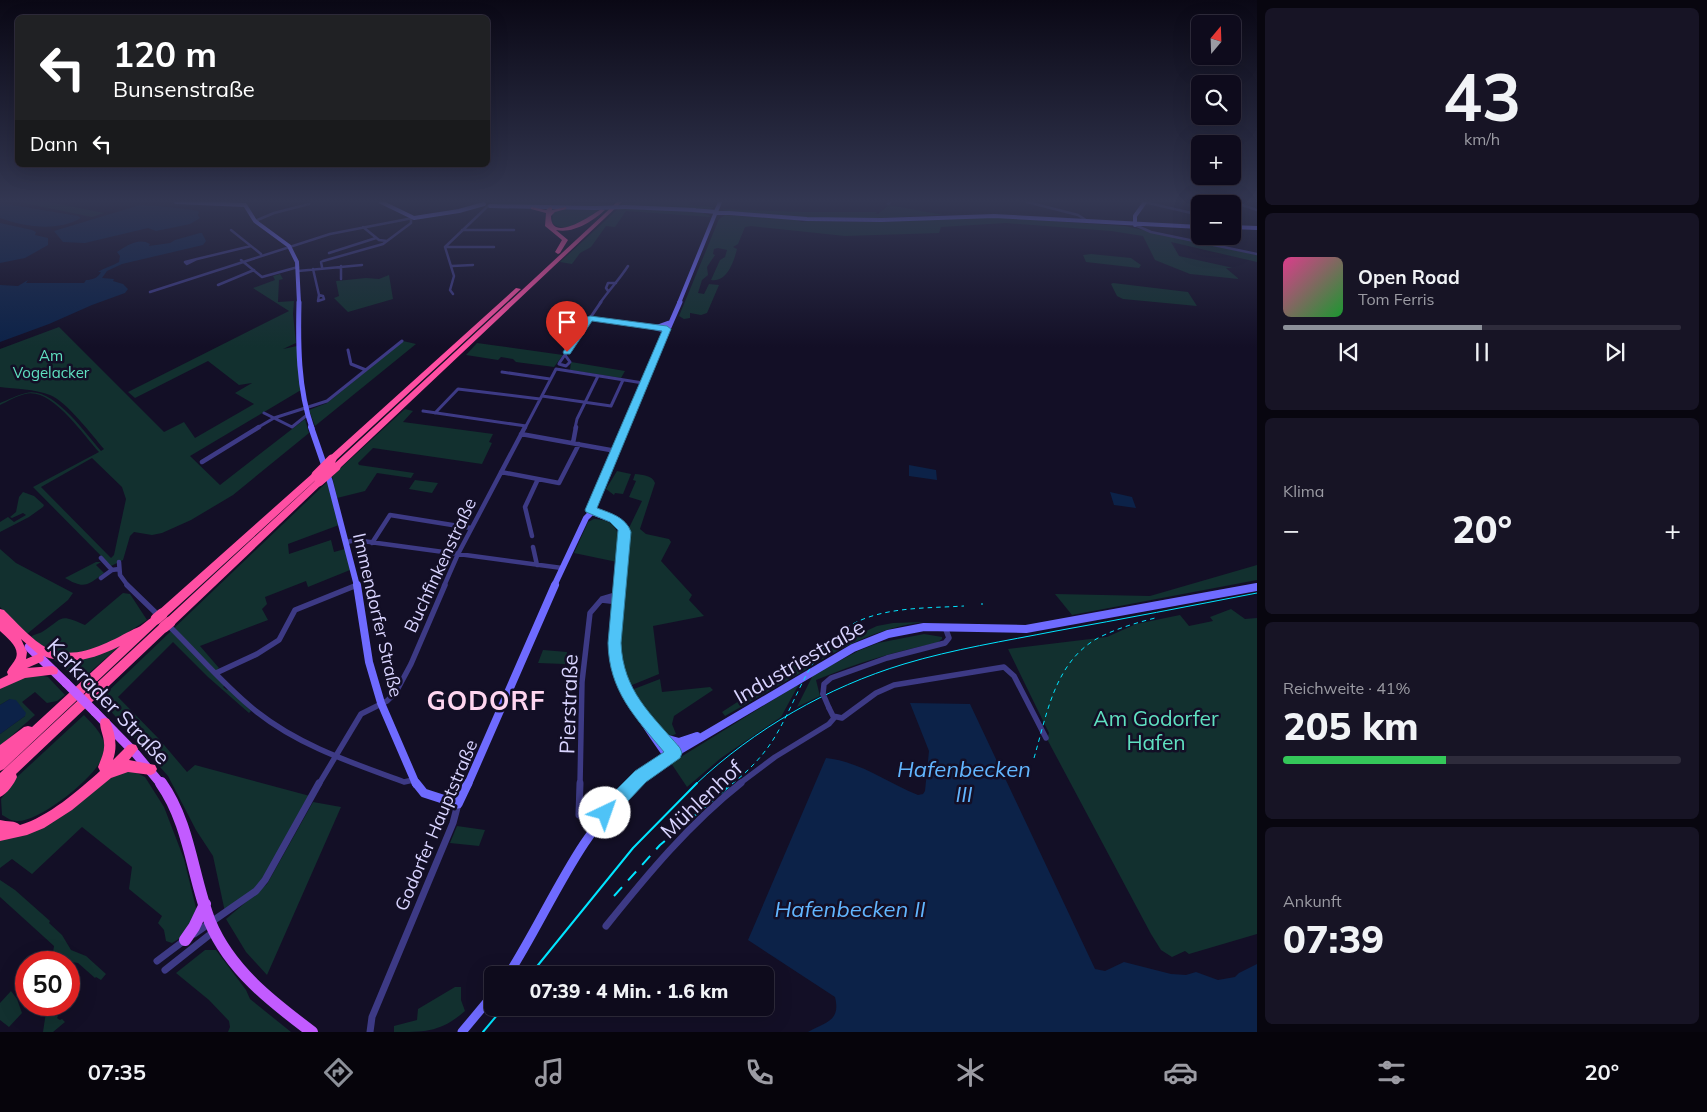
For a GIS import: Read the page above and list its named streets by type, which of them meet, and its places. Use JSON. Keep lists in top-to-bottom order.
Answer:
{
  "streets": {
    "highway": ["Kerkrader Straße"],
    "main road": ["Immendorfer Straße", "Industriestraße", "Godorfer Hauptstraße"],
    "street": ["Buchfinkenstraße", "Pierstraße", "Mühlenhof"]
  },
  "crossings": [
    ["Buchfinkenstraße", "Immendorfer Straße"],
    ["Buchfinkenstraße", "Kerkrader Straße"]
  ],
  "districts": ["GODORF"],
  "water": ["Hafenbecken III", "Hafenbecken II"],
  "parks": ["Am Vogelacker", "Am Godorfer Hafen"],
  "north": "top",
  "page": {
    "tile": [
      ["43", "km/h"],
      "Klima",
      ["Reichweite · 41%", "205 km"],
      ["Ankunft", "07:39"]
    ],
    "map_buttons": ["+", "−"],
    "turn": ["120 m", "Bunsenstraße"],
    "then": "Dann",
    "song": ["Open Road", "Tom Ferris"],
    "heat": ["−", "20°", "+"],
    "limit": "50",
    "trip": "07:39 · 4 Min. · 1.6 km",
    "tabs": ["07:35", "20°"]
  }
}
